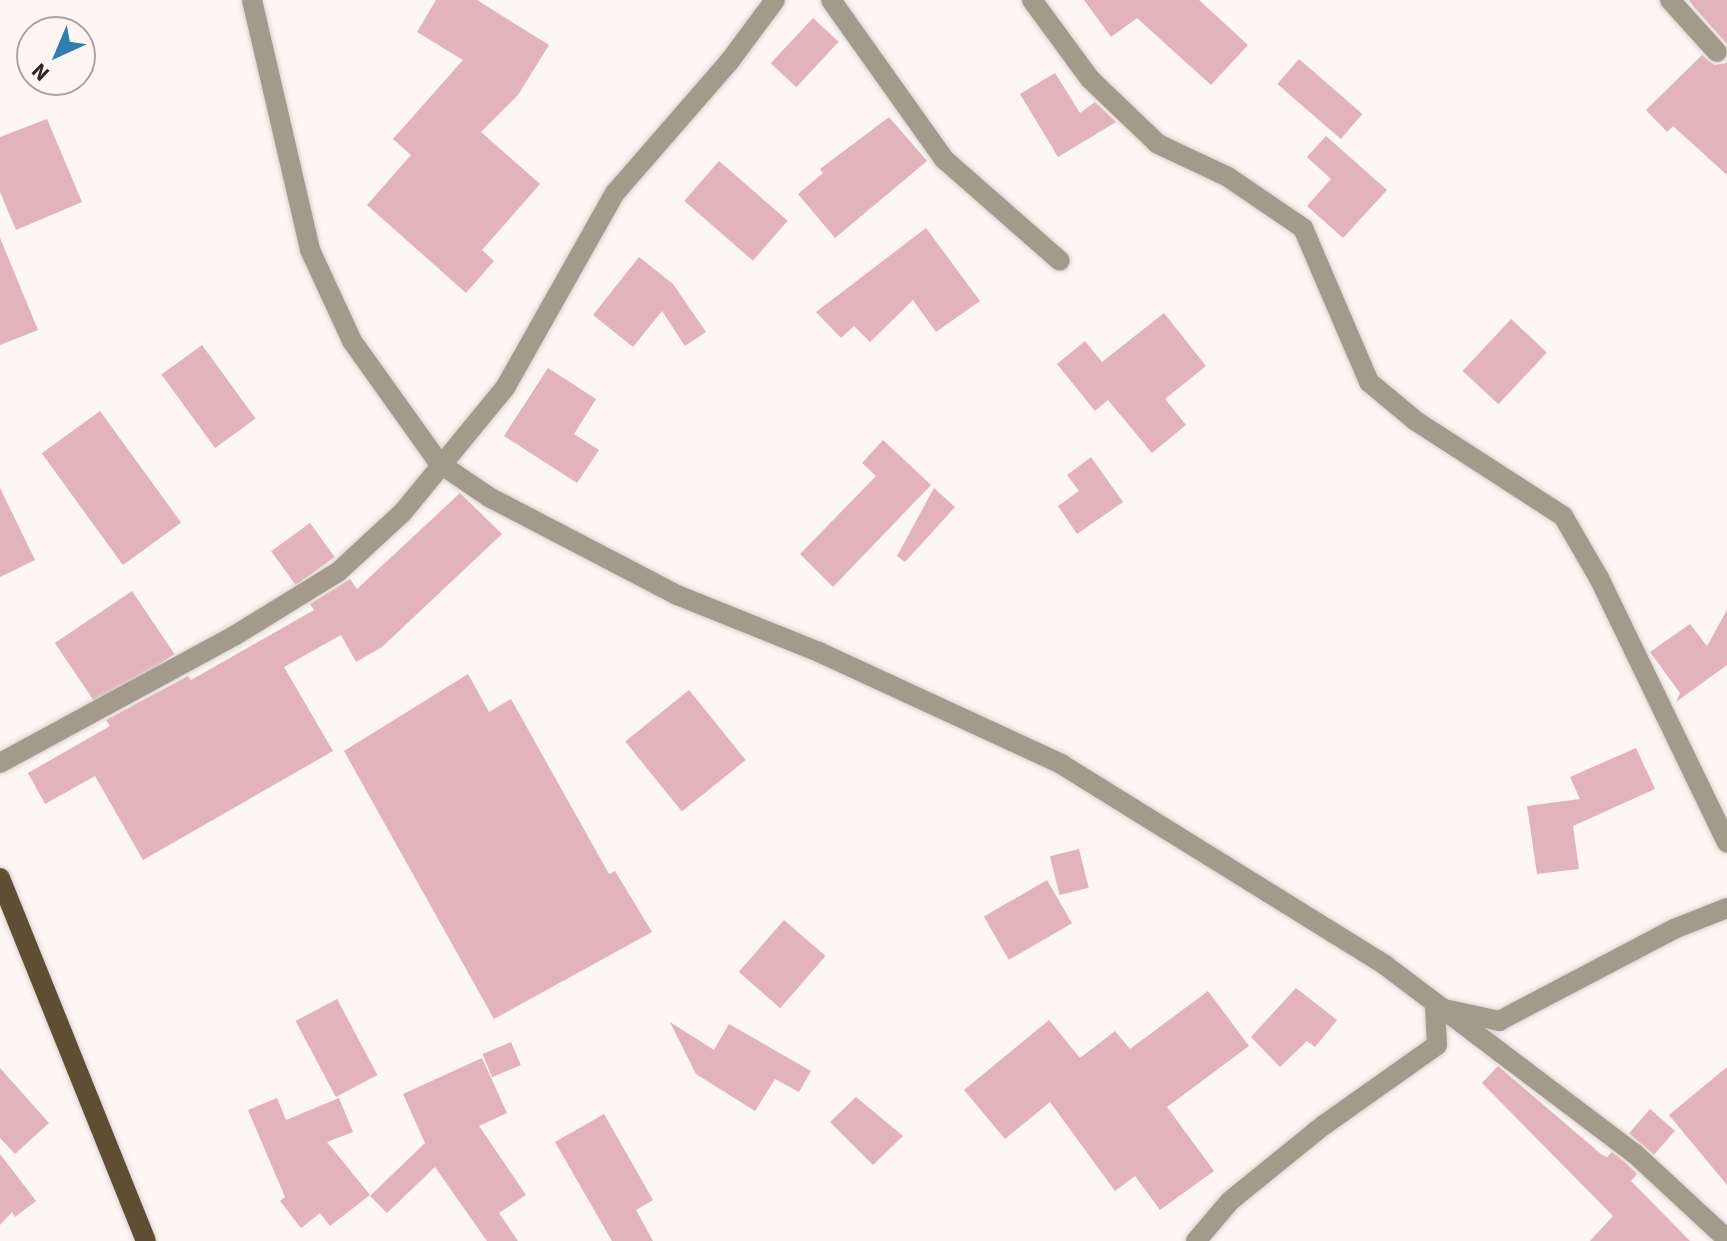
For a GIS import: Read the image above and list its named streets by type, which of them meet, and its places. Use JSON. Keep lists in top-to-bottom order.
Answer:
{
  "north": "bottom left"
}
